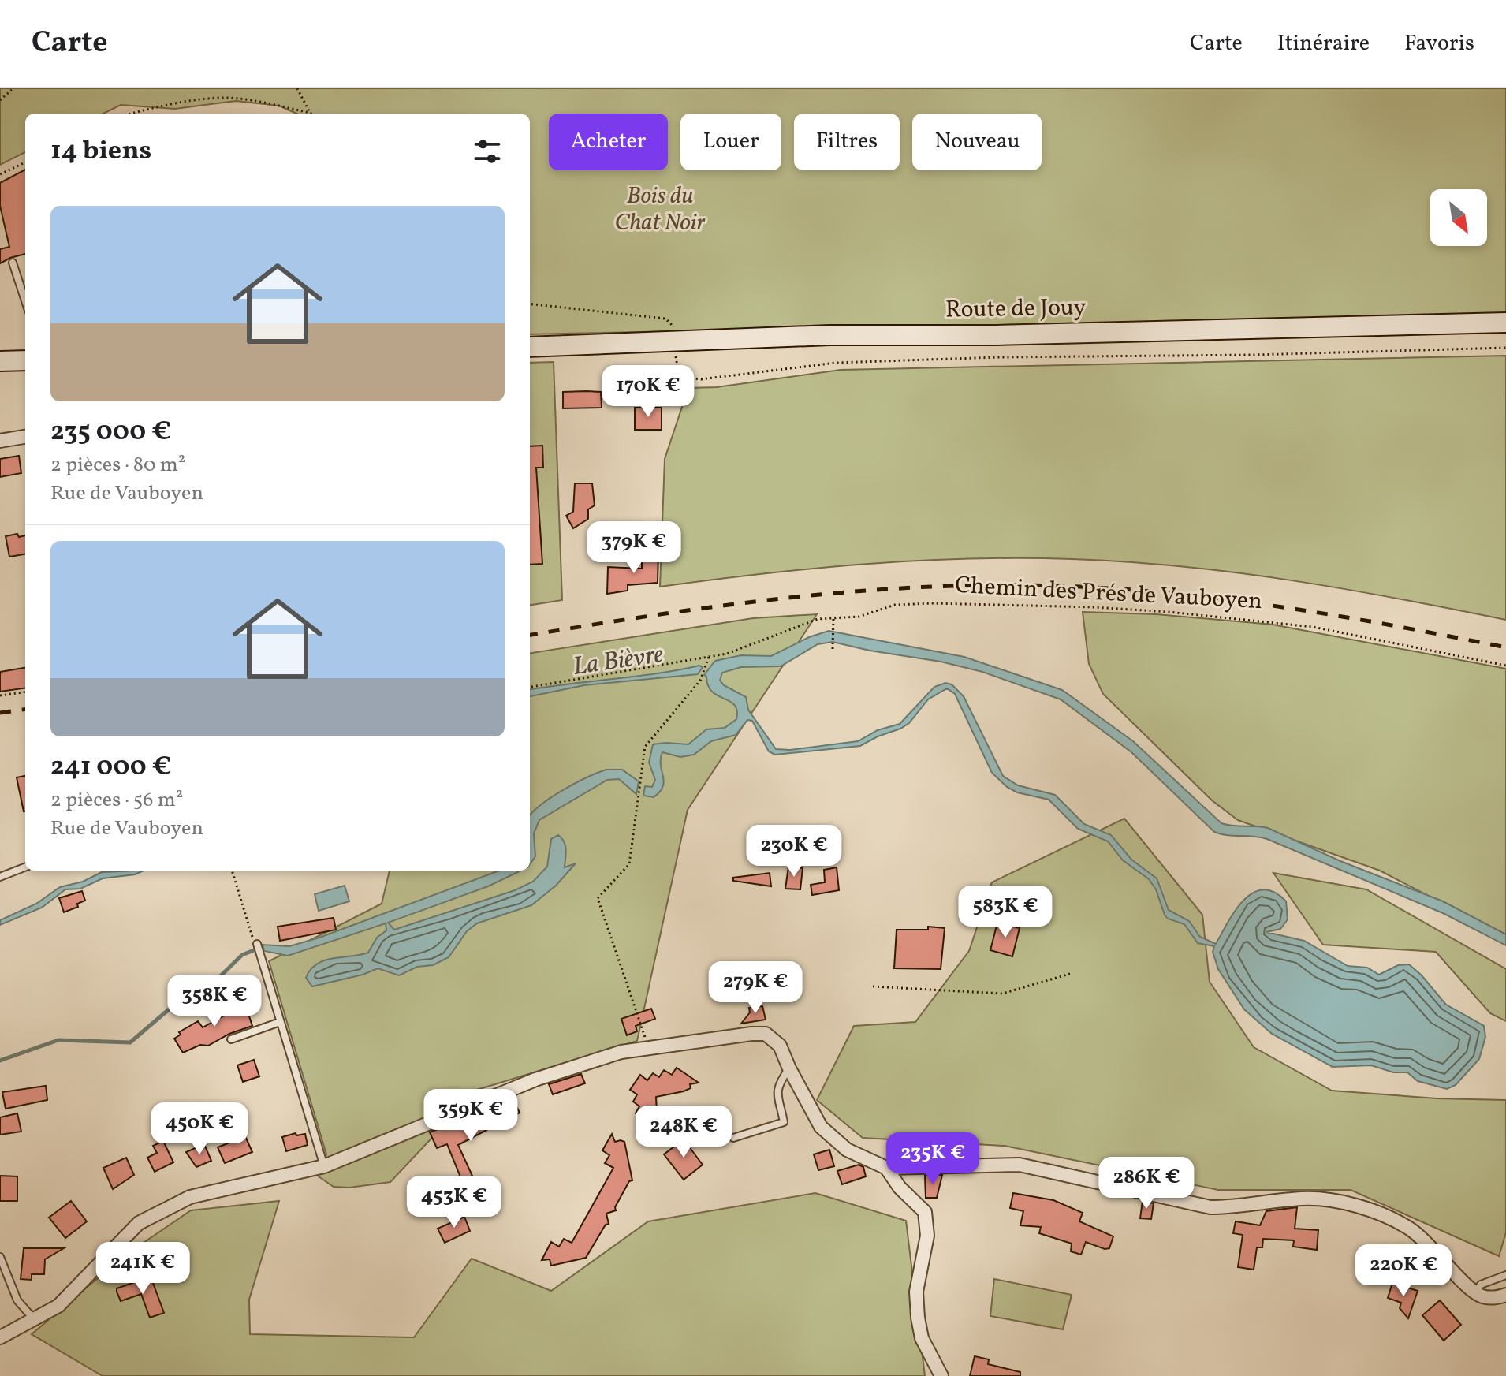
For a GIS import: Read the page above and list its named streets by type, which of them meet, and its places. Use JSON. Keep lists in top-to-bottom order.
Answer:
{
  "streets": {
    "main road": ["Route de Jouy"],
    "path": ["Chemin des Prés de Vauboyen"]
  },
  "water": ["La Bièvre"],
  "parks": ["Bois du Chat Noir"],
  "north": "bottom right",
  "page": {
    "header": "Carte",
    "nav": ["Carte", "Itinéraire", "Favoris"],
    "chip": [
      "Acheter",
      "Louer",
      "Filtres",
      "Nouveau"
    ],
    "heading": "14 biens",
    "list": [
      {
        "name": "235 000 €",
        "note": "2 pièces · 80 m² · Rue de Vauboyen"
      },
      {
        "name": "241 000 €",
        "note": "2 pièces · 56 m² · Rue de Vauboyen"
      }
    ],
    "price": [
      "170K €",
      "379K €",
      "230K €",
      "583K €",
      "279K €",
      "358K €",
      "359K €",
      "450K €",
      "248K €",
      "235K €",
      "286K €",
      "453K €",
      "241K €",
      "220K €"
    ]
  }
}
